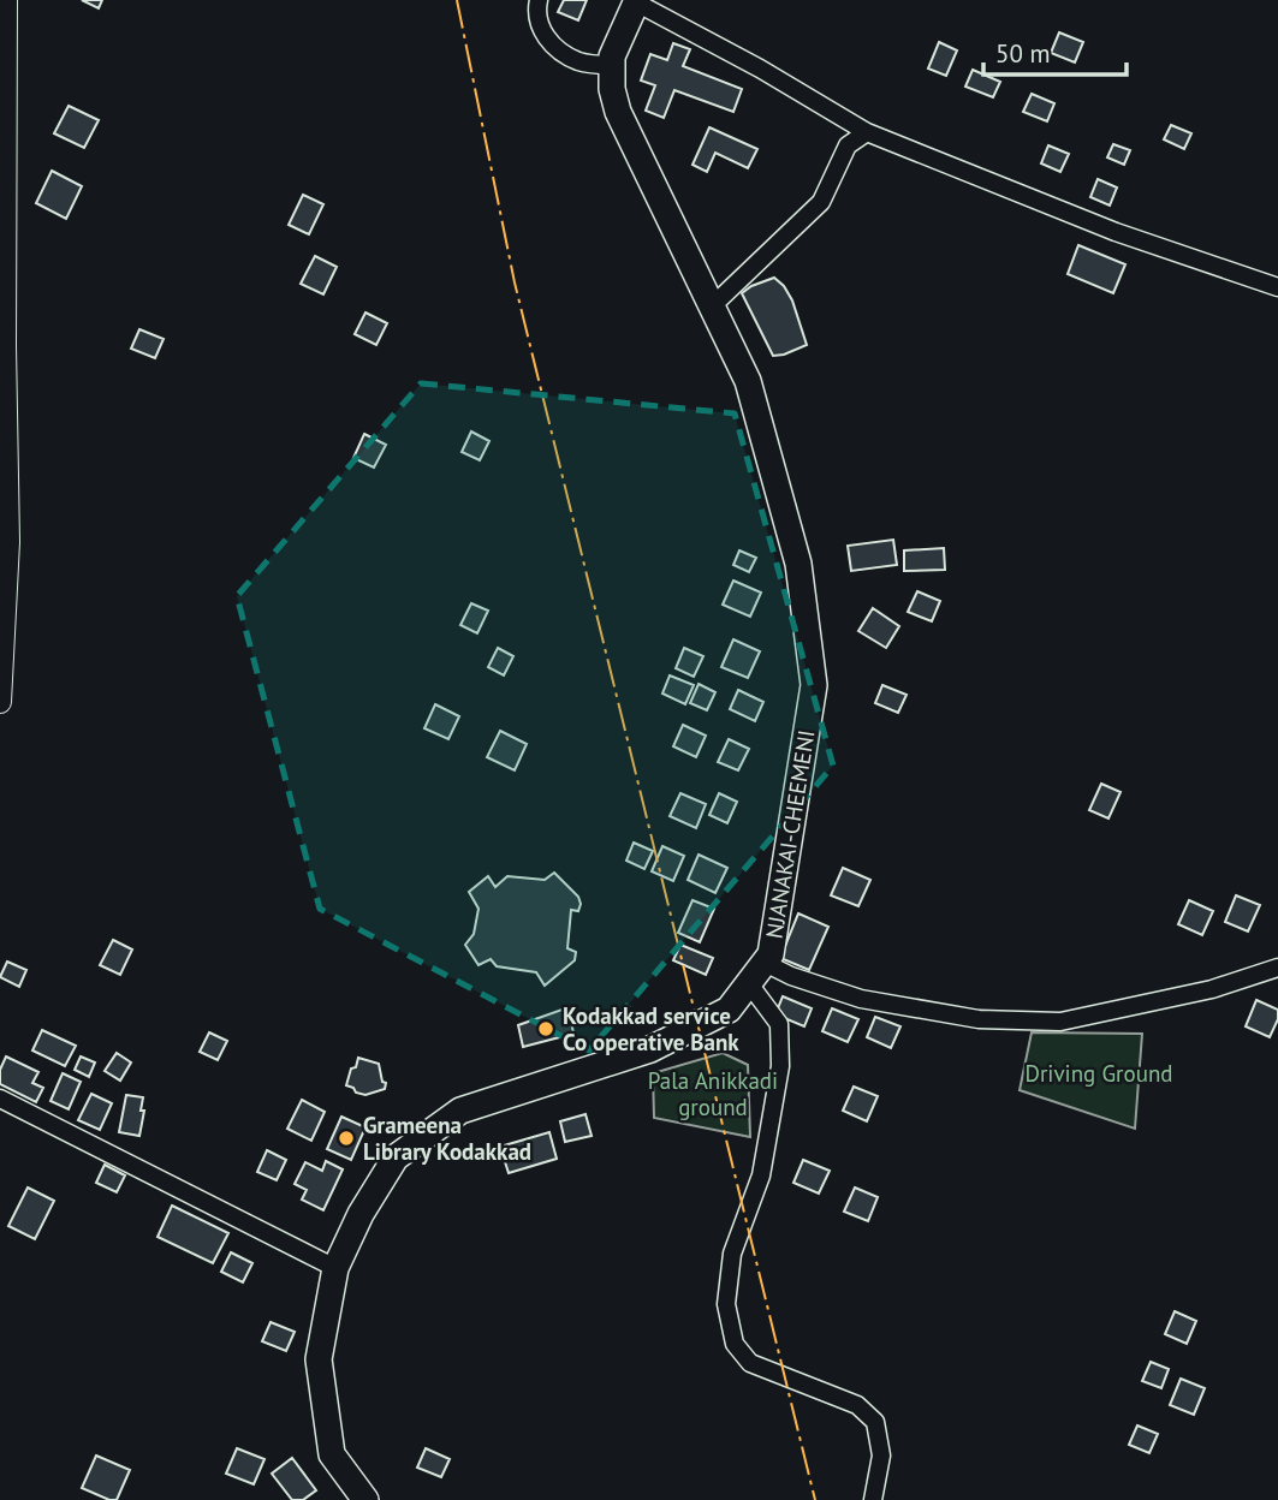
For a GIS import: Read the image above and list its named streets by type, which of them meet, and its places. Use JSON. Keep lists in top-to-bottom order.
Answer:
{
  "streets": {
    "main road": ["NJANAKAI-CHEEMENI"]
  },
  "parks": ["Driving Ground", "Pala Anikkadi ground"],
  "places": ["Kodakkad service Co operative Bank", "Grameena Library Kodakkad"],
  "scale_bar": "50 m"
}
